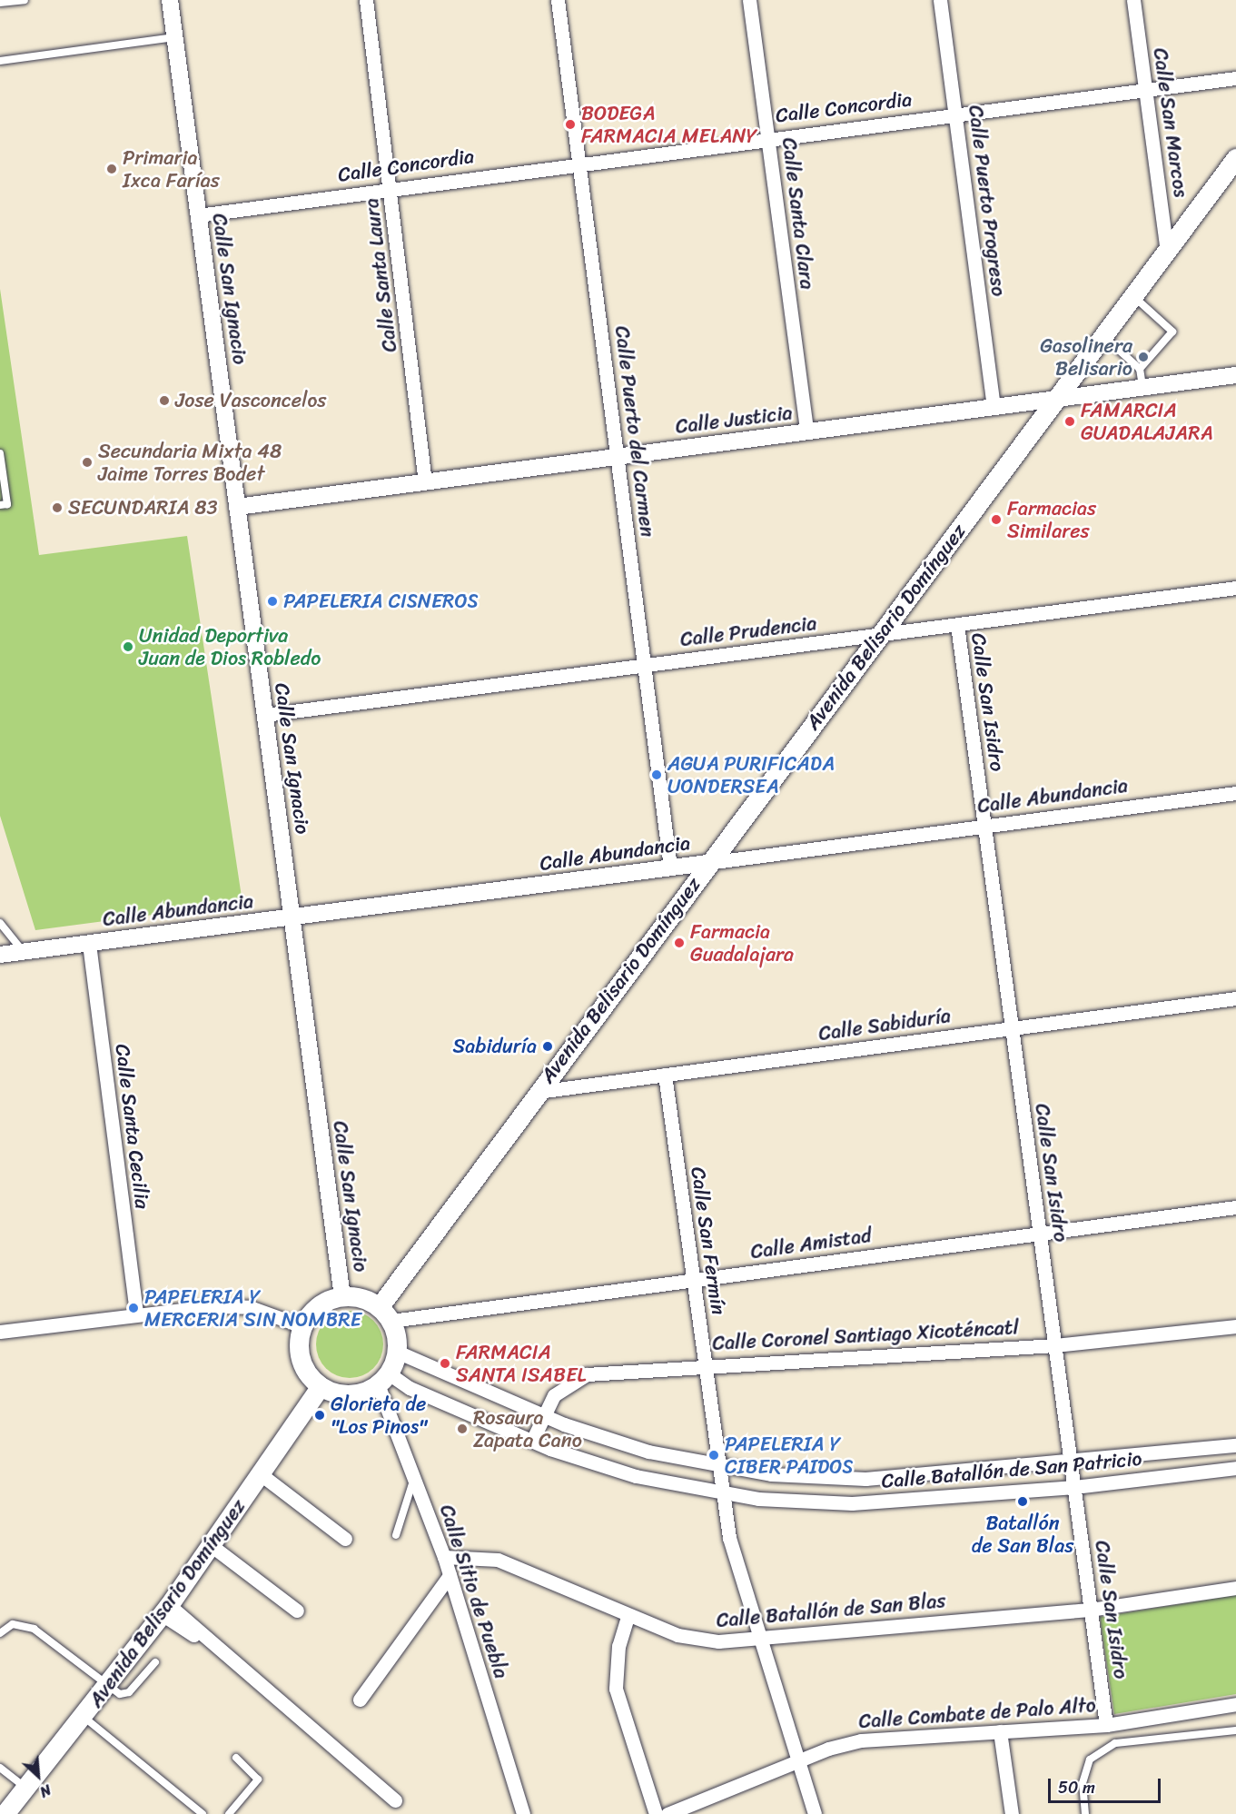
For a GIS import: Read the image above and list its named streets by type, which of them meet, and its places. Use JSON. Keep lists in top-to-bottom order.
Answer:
{
  "streets": {
    "main road": ["Avenida Belisario Domínguez"],
    "street": [
      "Calle Concordia",
      "Calle San Marcos",
      "Calle Puerto Progreso",
      "Calle Santa Clara",
      "Calle Santa Laura",
      "Calle San Ignacio",
      "Calle Justicia",
      "Calle Puerto del Carmen",
      "Calle Prudencia",
      "Calle San Isidro",
      "Calle Abundancia",
      "Calle Sabiduría",
      "Calle Santa Cecilia",
      "Calle San Fermín",
      "Calle Amistad",
      "Calle Coronel Santiago Xicoténcatl",
      "Calle Batallón de San Patricio",
      "Calle Sitio de Puebla",
      "Calle Batallón de San Blas",
      "Calle Combate de Palo Alto"
    ]
  },
  "crossings": [
    ["Calle Concordia", "Calle San Marcos"],
    ["Calle Concordia", "Calle Puerto Progreso"],
    ["Calle Concordia", "Calle Santa Clara"],
    ["Calle Concordia", "Calle Santa Laura"],
    ["Calle Concordia", "Calle San Ignacio"],
    ["Calle Concordia", "Calle Puerto del Carmen"],
    ["Calle San Marcos", "Avenida Belisario Domínguez"],
    ["Calle Puerto Progreso", "Calle Justicia"],
    ["Calle Santa Clara", "Calle Justicia"],
    ["Calle Santa Laura", "Calle Justicia"],
    ["Calle San Ignacio", "Calle Justicia"],
    ["Calle San Ignacio", "Avenida Belisario Domínguez"],
    ["Calle San Ignacio", "Calle Prudencia"],
    ["Calle San Ignacio", "Calle Abundancia"],
    ["Calle San Ignacio", "Calle Amistad"],
    ["Calle San Ignacio", "Calle Batallón de San Patricio"],
    ["Calle San Ignacio", "Calle Sitio de Puebla"],
    ["Calle Justicia", "Calle Puerto del Carmen"],
    ["Calle Justicia", "Avenida Belisario Domínguez"],
    ["Calle Puerto del Carmen", "Calle Prudencia"],
    ["Calle Puerto del Carmen", "Calle Abundancia"],
    ["Avenida Belisario Domínguez", "Calle Prudencia"],
    ["Avenida Belisario Domínguez", "Calle Abundancia"],
    ["Avenida Belisario Domínguez", "Calle Sabiduría"],
    ["Avenida Belisario Domínguez", "Calle Amistad"],
    ["Avenida Belisario Domínguez", "Calle Batallón de San Patricio"],
    ["Avenida Belisario Domínguez", "Calle Sitio de Puebla"],
    ["Calle Prudencia", "Calle San Isidro"],
    ["Calle San Isidro", "Calle Abundancia"],
    ["Calle San Isidro", "Calle Sabiduría"],
    ["Calle San Isidro", "Calle Amistad"],
    ["Calle San Isidro", "Calle Coronel Santiago Xicoténcatl"],
    ["Calle San Isidro", "Calle Batallón de San Patricio"],
    ["Calle San Isidro", "Calle Batallón de San Blas"],
    ["Calle San Isidro", "Calle Combate de Palo Alto"],
    ["Calle Abundancia", "Calle Santa Cecilia"],
    ["Calle Sabiduría", "Calle San Fermín"],
    ["Calle San Fermín", "Calle Amistad"],
    ["Calle San Fermín", "Calle Coronel Santiago Xicoténcatl"],
    ["Calle San Fermín", "Calle Batallón de San Patricio"],
    ["Calle San Fermín", "Calle Batallón de San Blas"],
    ["Calle San Fermín", "Calle Combate de Palo Alto"],
    ["Calle Amistad", "Calle Batallón de San Patricio"],
    ["Calle Amistad", "Calle Sitio de Puebla"],
    ["Calle Coronel Santiago Xicoténcatl", "Calle Batallón de San Patricio"],
    ["Calle Batallón de San Patricio", "Calle Sitio de Puebla"],
    ["Calle Sitio de Puebla", "Calle Batallón de San Blas"]
  ],
  "places": [
    "BODEGA FARMACIA MELANY",
    "Primaria Ixca Farías",
    "Gasolinera Belisario",
    "Jose Vasconcelos",
    "FAMARCIA GUADALAJARA",
    "Secundaria Mixta 48 Jaime Torres Bodet",
    "SECUNDARIA 83",
    "Farmacias Similares",
    "PAPELERIA CISNEROS",
    "Unidad Deportiva Juan de Dios Robledo",
    "AGUA PURIFICADA UONDERSEA",
    "Farmacia Guadalajara",
    "Sabiduría",
    "PAPELERIA Y MERCERIA SIN NOMBRE",
    "FARMACIA SANTA ISABEL",
    "Glorieta de \"Los Pinos\"",
    "Rosaura Zapata Cano",
    "PAPELERIA Y CIBER PAIDOS",
    "Batallón de San Blas"
  ],
  "scale_bar": "50 m",
  "north": "bottom right"
}
